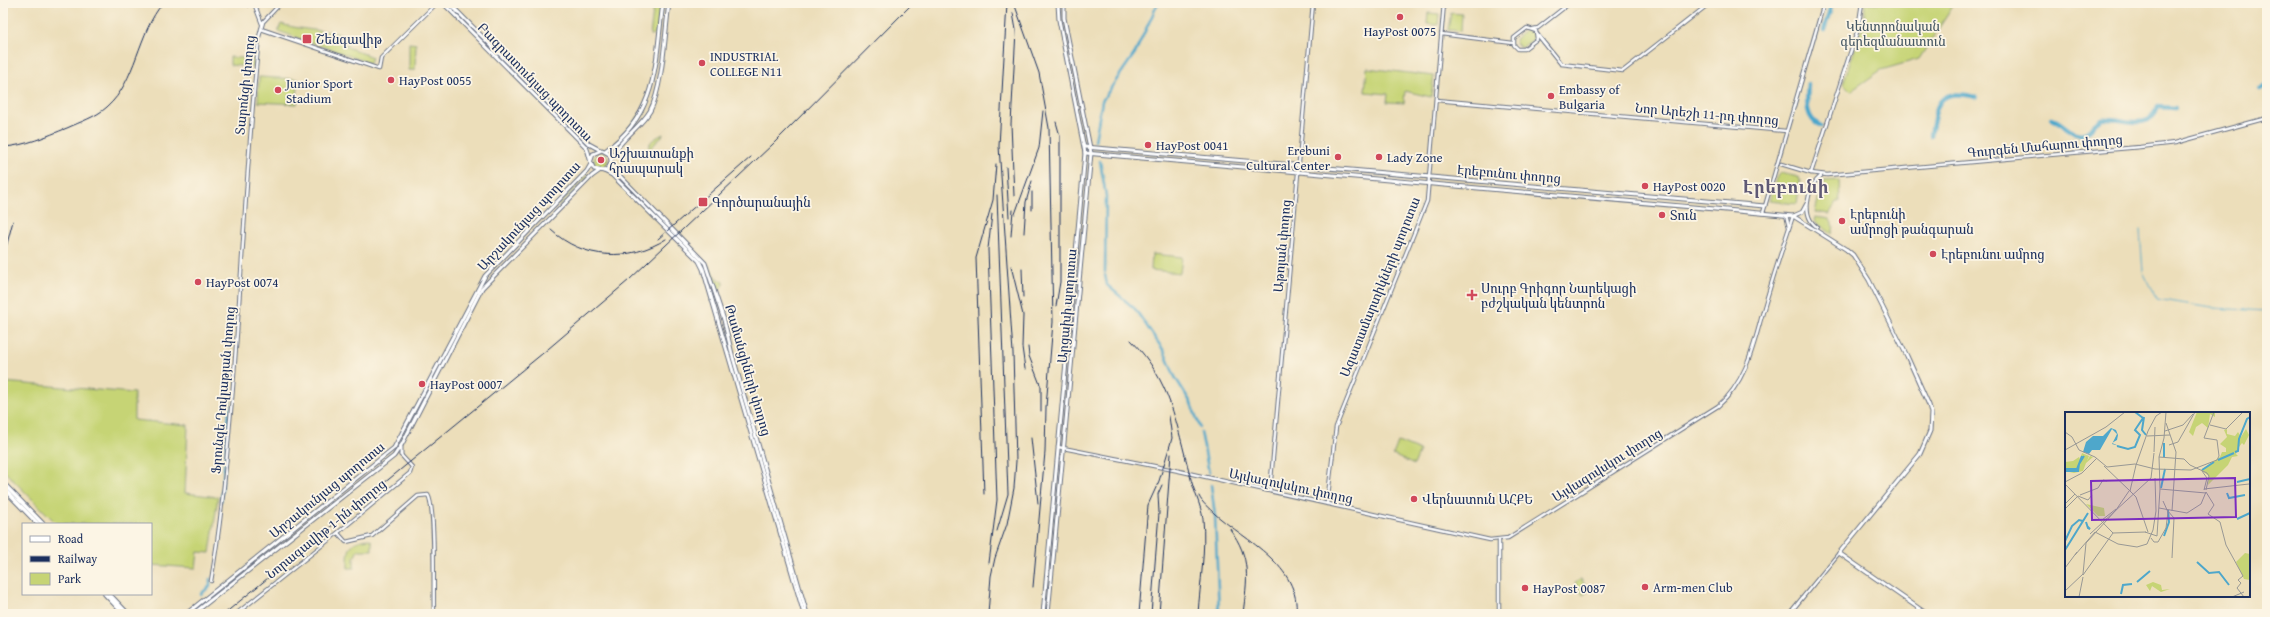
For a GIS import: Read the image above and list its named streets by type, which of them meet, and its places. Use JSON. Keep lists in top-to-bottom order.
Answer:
{
  "streets": {
    "main road": [
      "Բագրատունյաց պողոտա",
      "Տարոնցի փողոց",
      "Նոր Արեշի 11-րդ փողոց",
      "Գուրգեն Մահարու փողոց",
      "Էրեբունու փողոց",
      "Արշակունյաց պողոտա",
      "Աթոյան փողոց",
      "Ազատամարտիկների պողոտա",
      "Արցախի պողոտա",
      "Թամանցիների փողոց",
      "Ֆրունզե Դովլաթյան փողոց",
      "Այվազովսկու փողոց",
      "Նորագավիթ 1-ին փողոց"
    ]
  },
  "crossings": [
    ["Բագրատունյաց պողոտա", "Արշակունյաց պողոտա"],
    ["Բագրատունյաց պողոտա", "Թամանցիների փողոց"],
    ["Տարոնցի փողոց", "Ֆրունզե Դովլաթյան փողոց"],
    ["Նոր Արեշի 11-րդ փողոց", "Ազատամարտիկների պողոտա"],
    ["Էրեբունու փողոց", "Աթոյան փողոց"],
    ["Էրեբունու փողոց", "Ազատամարտիկների պողոտա"],
    ["Էրեբունու փողոց", "Արցախի պողոտա"],
    ["Էրեբունու փողոց", "Այվազովսկու փողոց"],
    ["Արշակունյաց պողոտա", "Թամանցիների փողոց"],
    ["Աթոյան փողոց", "Այվազովսկու փողոց"],
    ["Ազատամարտիկների պողոտա", "Այվազովսկու փողոց"],
    ["Արցախի պողոտա", "Այվազովսկու փողոց"]
  ],
  "districts": ["Էրեբունի"],
  "parks": ["Կենտրոնական գերեզմանատուն"],
  "places": {
    "other": [
      "HayPost 0075",
      "INDUSTRIAL COLLEGE N11",
      "HayPost 0055",
      "Junior Sport Stadium",
      "Embassy of Bulgaria",
      "HayPost 0041",
      "Erebuni Cultural Center",
      "Lady Zone",
      "Աշխատանքի հրապարակ",
      "HayPost 0020",
      "Տուն",
      "Էրեբունի ամրոցի թանգարան",
      "Էրեբունու ամրոց",
      "HayPost 0074",
      "HayPost 0007",
      "Վերնատուն ԱՀՔԵ",
      "Arm-men Club",
      "HayPost 0087"
    ],
    "transit": ["Շենգավիթ", "Գործարանային"],
    "health": ["Սուրբ Գրիգոր Նարեկացի բժշկական կենտրոն"]
  },
  "legend": ["Road", "Railway", "Park"]
}
